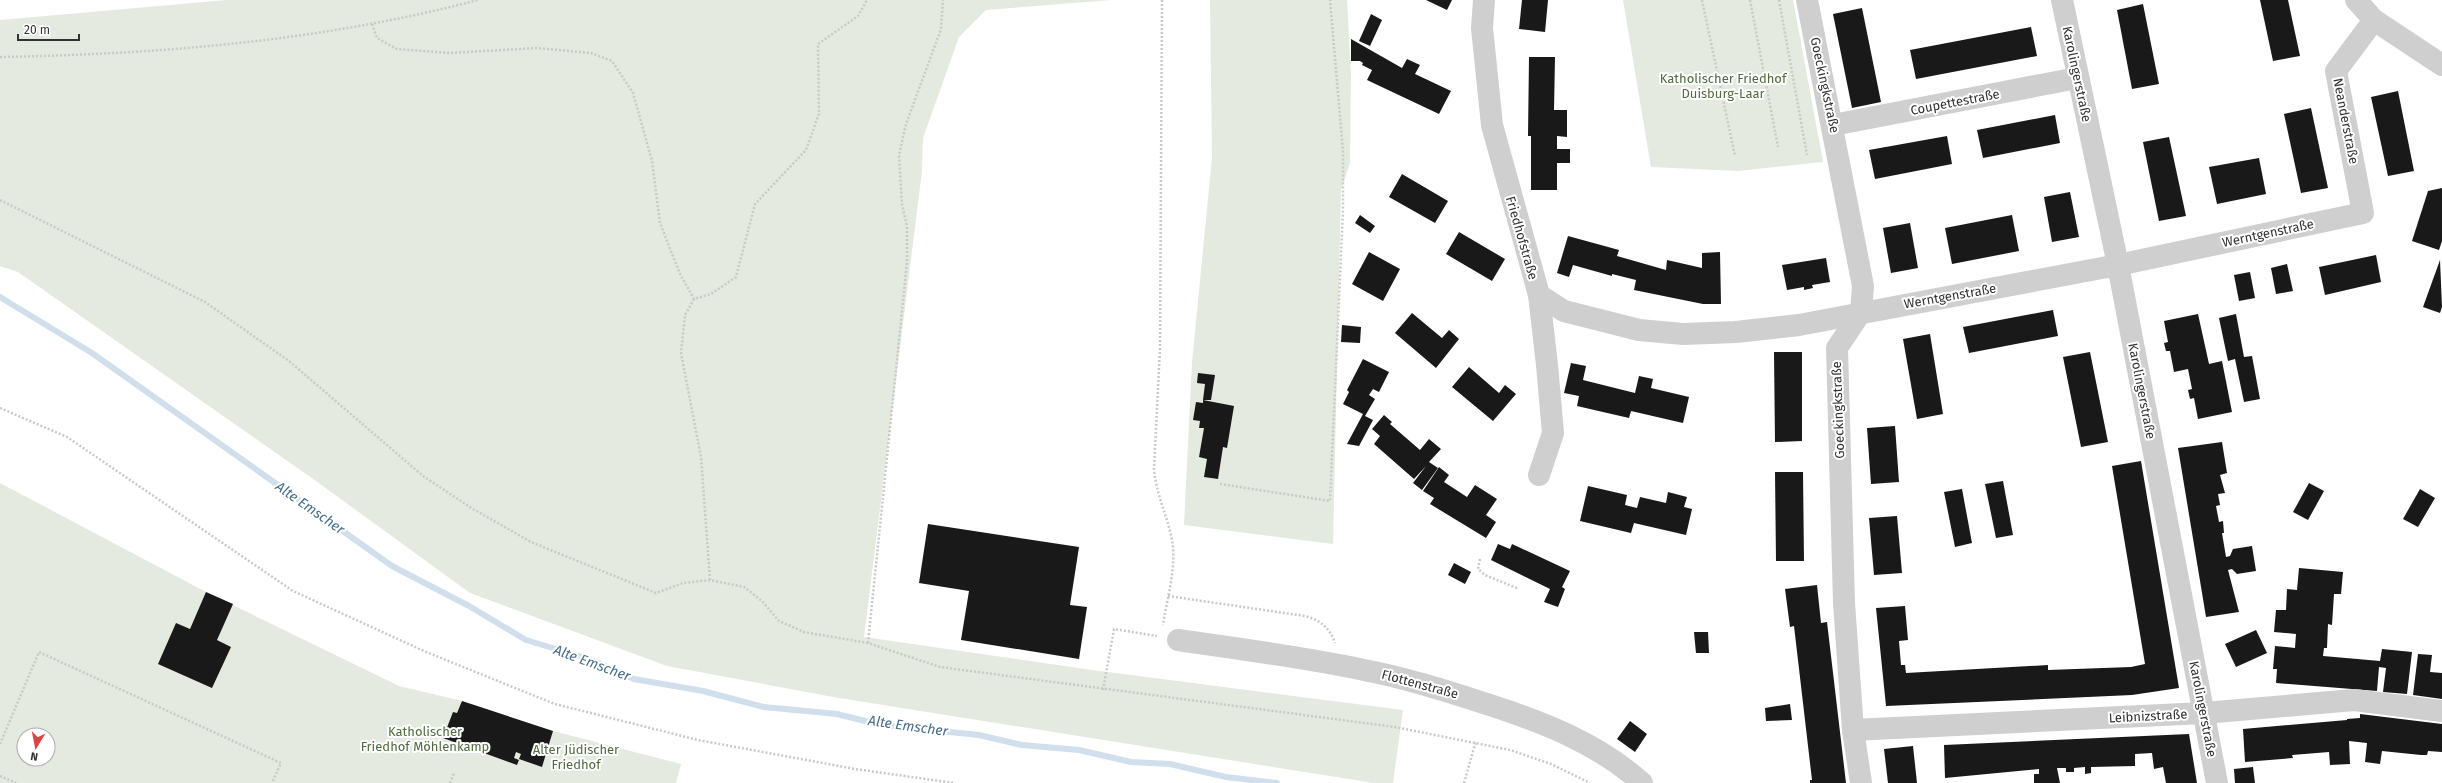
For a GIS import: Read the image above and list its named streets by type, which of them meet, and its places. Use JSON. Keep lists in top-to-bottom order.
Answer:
{
  "streets": {
    "street": [
      "Karolingerstraße",
      "Goeckingkstraße",
      "Coupettestraße",
      "Neanderstraße",
      "Werntgenstraße",
      "Friedhofstraße",
      "Flottenstraße",
      "Leibnizstraße"
    ]
  },
  "crossings": [
    ["Karolingerstraße", "Coupettestraße"],
    ["Karolingerstraße", "Werntgenstraße"],
    ["Karolingerstraße", "Leibnizstraße"],
    ["Goeckingkstraße", "Coupettestraße"],
    ["Goeckingkstraße", "Werntgenstraße"],
    ["Goeckingkstraße", "Leibnizstraße"],
    ["Neanderstraße", "Werntgenstraße"],
    ["Werntgenstraße", "Friedhofstraße"]
  ],
  "water": ["Alte Emscher"],
  "parks": ["Katholischer Friedhof Duisburg-Laar", "Katholischer Friedhof Möhlenkamp", "Alter Jüdischer Friedhof"],
  "scale_bar": "20 m",
  "north": "bottom"
}
